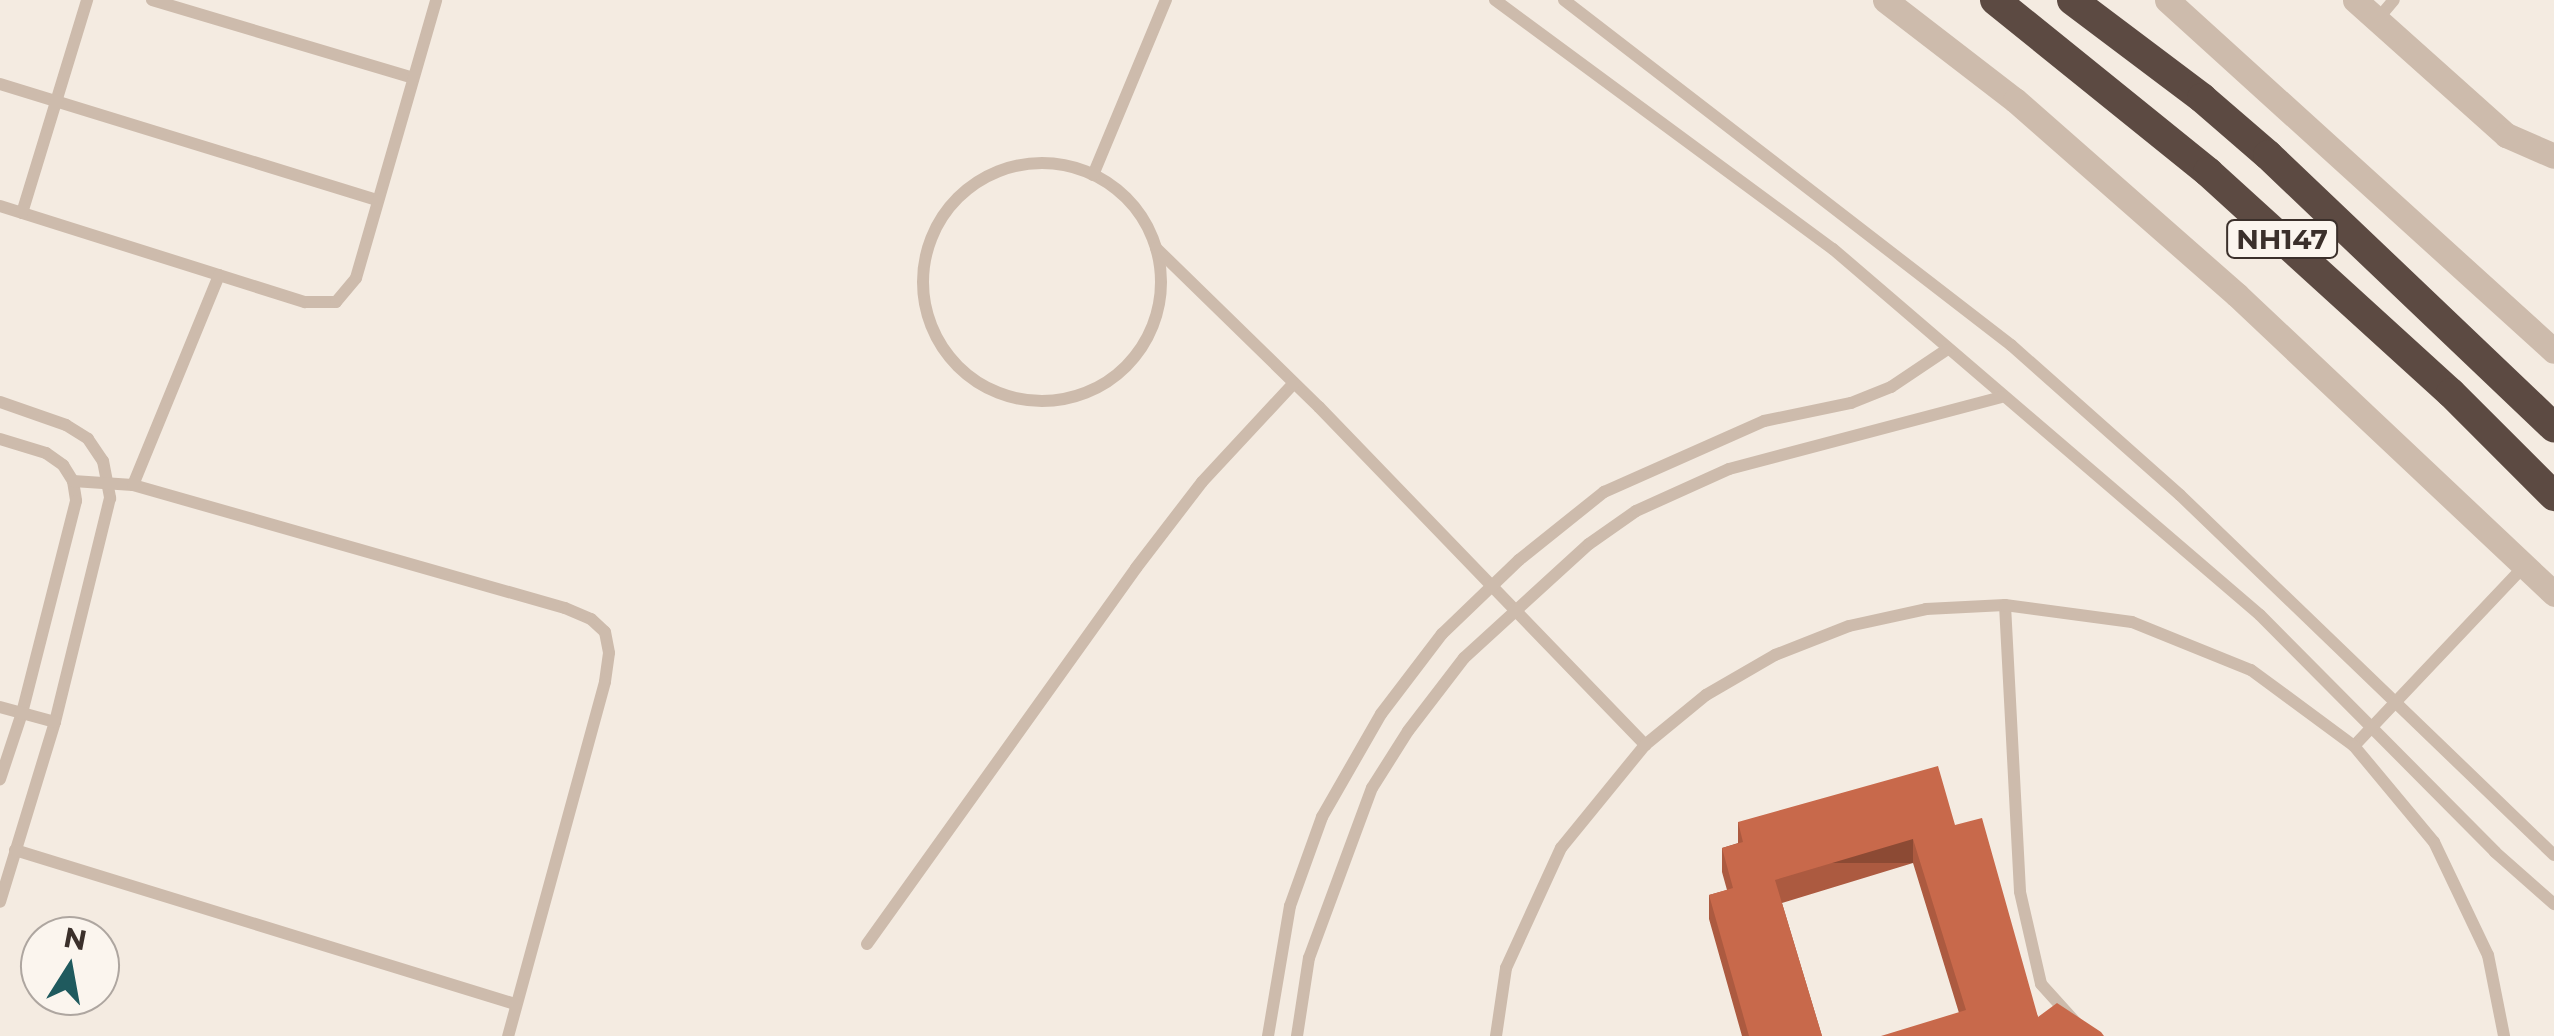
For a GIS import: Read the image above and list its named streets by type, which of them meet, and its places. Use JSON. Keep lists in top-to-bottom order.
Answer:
{
  "streets": {
    "highway": ["NH147"]
  },
  "north": "top"
}
